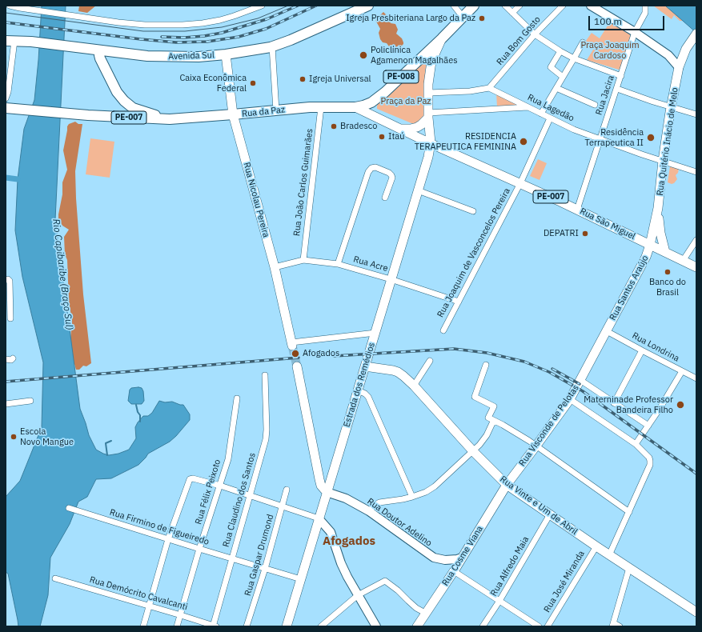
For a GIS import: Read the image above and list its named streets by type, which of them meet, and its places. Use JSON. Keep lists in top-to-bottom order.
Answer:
{
  "streets": {
    "highway": [
      "Avenida Sul",
      "PE-008",
      "Rua da Paz",
      "PE-007"
    ],
    "main road": [
      "Rua Quitério Inácio de Melo",
      "Rua Nicolau Pereira",
      "Rua São Miguel",
      "Rua Santos Araújo",
      "Estrada dos Remédios",
      "Rua Visconde de Pelotas",
      "Rua Vinte e Um de Abril",
      "Rua Doutor Adelino",
      "Rua Cosme Viana"
    ],
    "street": [
      "Rua Bom Gosto",
      "Rua Jacira",
      "Rua Lagedão",
      "Rua João Carlos Guimarães",
      "Rua Joaquim de Vasconcelos Pereira",
      "Rua Acre",
      "Rua Londrina",
      "Rua Félix Peixoto",
      "Rua Claudino dos Santos",
      "Rua Firmino de Figueiredo",
      "Rua Gaspar Drumond",
      "Rua Alfredo Maia",
      "Rua José Miranda",
      "Rua Demócrito Cavalcanti"
    ]
  },
  "crossings": [
    ["Rua Bom Gosto", "Rua Lagedão"],
    ["Avenida Sul", "Rua Nicolau Pereira"],
    ["PE-008", "Rua da Paz"],
    ["Rua Jacira", "Rua Lagedão"],
    ["Rua Jacira", "Rua São Miguel"],
    ["Rua Lagedão", "Rua Quitério Inácio de Melo"],
    ["Rua Lagedão", "Rua Joaquim de Vasconcelos Pereira"],
    ["Rua da Paz", "Rua João Carlos Guimarães"],
    ["Rua da Paz", "Rua Nicolau Pereira"],
    ["Rua da Paz", "Rua São Miguel"],
    ["Rua da Paz", "Estrada dos Remédios"],
    ["Rua Quitério Inácio de Melo", "Rua São Miguel"],
    ["Rua Quitério Inácio de Melo", "Rua Santos Araújo"],
    ["Rua João Carlos Guimarães", "Rua Acre"],
    ["Rua Nicolau Pereira", "Rua Acre"],
    ["Rua São Miguel", "Rua Joaquim de Vasconcelos Pereira"],
    ["Rua São Miguel", "Rua Santos Araújo"],
    ["Rua São Miguel", "Estrada dos Remédios"],
    ["Rua Joaquim de Vasconcelos Pereira", "Rua Acre"],
    ["Rua Acre", "Estrada dos Remédios"],
    ["Rua Santos Araújo", "Rua Londrina"],
    ["Rua Santos Araújo", "Rua Visconde de Pelotas"],
    ["Rua Londrina", "Rua Visconde de Pelotas"],
    ["Estrada dos Remédios", "Rua Vinte e Um de Abril"],
    ["Estrada dos Remédios", "Rua Doutor Adelino"],
    ["Estrada dos Remédios", "Rua Firmino de Figueiredo"],
    ["Rua Visconde de Pelotas", "Rua Vinte e Um de Abril"],
    ["Rua Visconde de Pelotas", "Rua Cosme Viana"],
    ["Rua Félix Peixoto", "Rua Firmino de Figueiredo"],
    ["Rua Félix Peixoto", "Rua Demócrito Cavalcanti"],
    ["Rua Claudino dos Santos", "Rua Firmino de Figueiredo"],
    ["Rua Claudino dos Santos", "Rua Demócrito Cavalcanti"],
    ["Rua Vinte e Um de Abril", "Rua Cosme Viana"],
    ["Rua Vinte e Um de Abril", "Rua Alfredo Maia"],
    ["Rua Vinte e Um de Abril", "Rua José Miranda"],
    ["Rua Doutor Adelino", "Rua Cosme Viana"],
    ["Rua Firmino de Figueiredo", "Rua Gaspar Drumond"]
  ],
  "districts": ["Afogados"],
  "water": ["Rio Capibaribe (Braço Sul)"],
  "parks": ["Praça Joaquim Cardoso", "Praça da Paz"],
  "places": [
    "Igreja Presbiteriana Largo da Paz",
    "Policlínica Agamenon Magalhães",
    "Igreja Universal",
    "Caixa Econômica Federal",
    "Bradesco",
    "Itaú",
    "Residência Terrapeutica II",
    "RESIDENCIA TERAPEUTICA FEMININA",
    "DEPATRI",
    "Banco do Brasil",
    "Afogados",
    "Materninade Professor Bandeira Filho",
    "Escola Novo Mangue"
  ],
  "scale_bar": "100 m"
}
